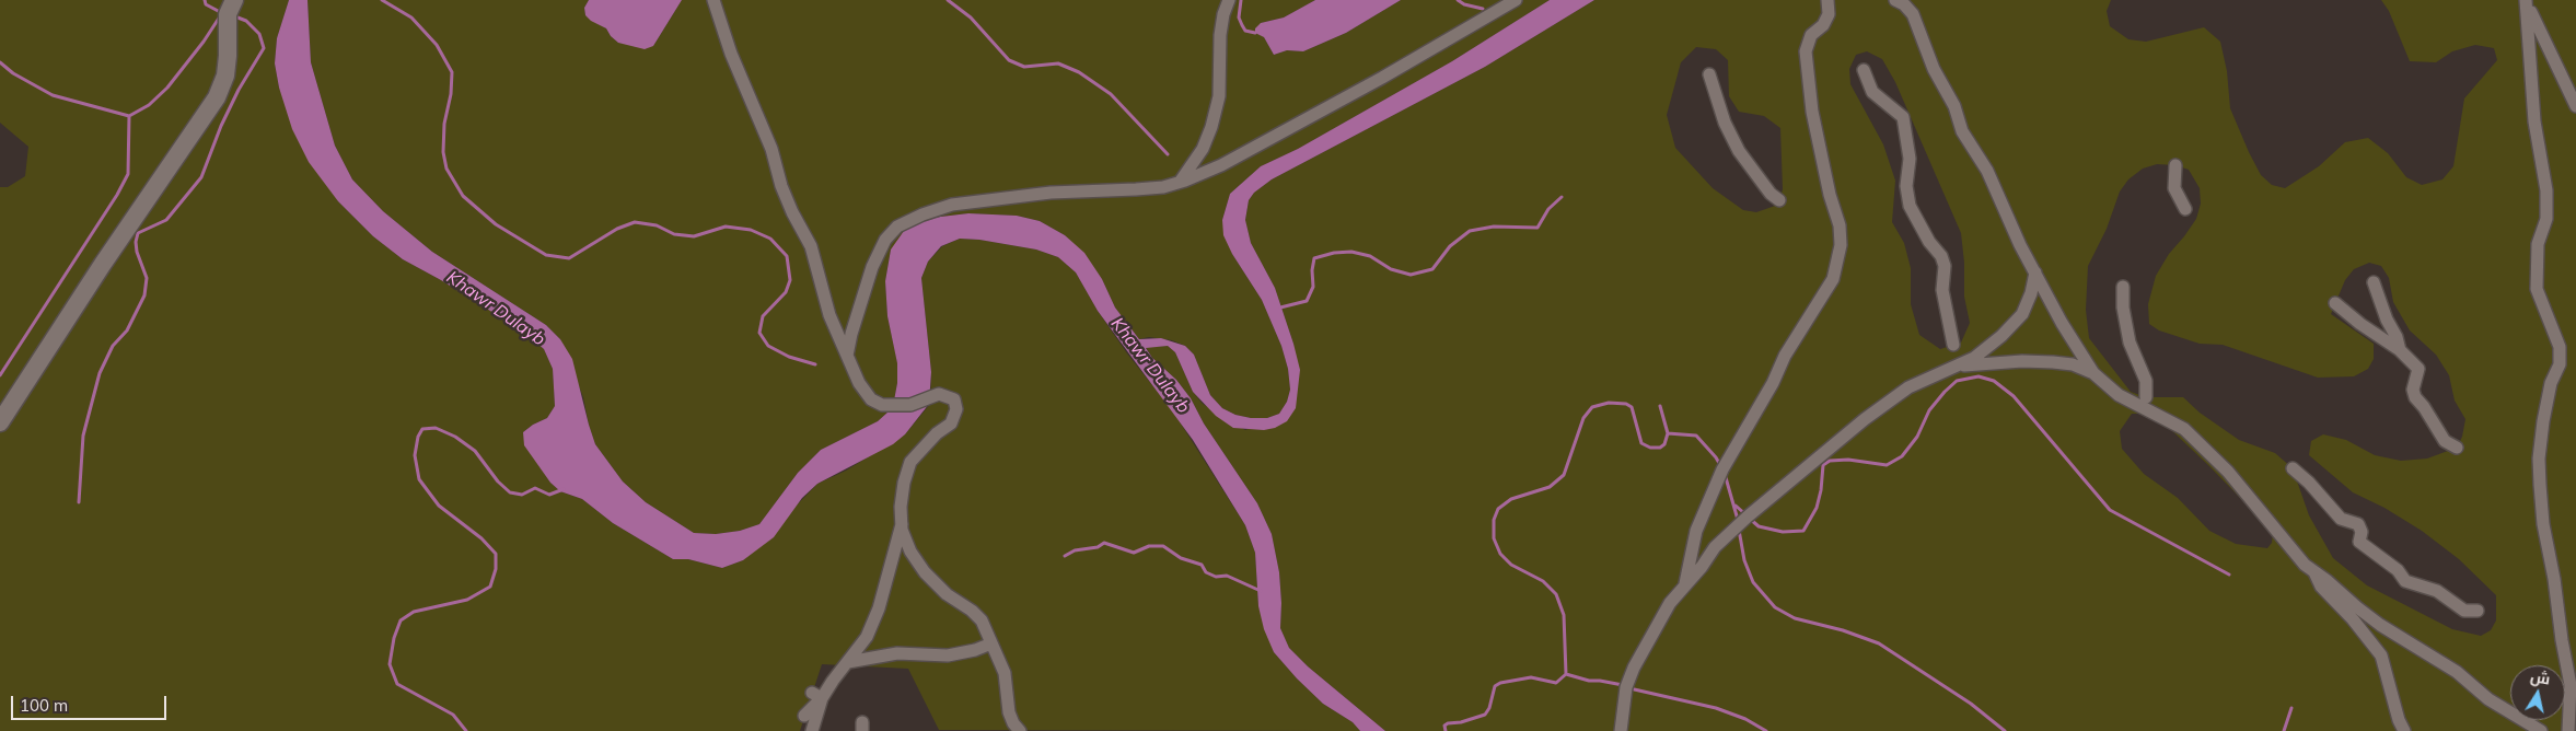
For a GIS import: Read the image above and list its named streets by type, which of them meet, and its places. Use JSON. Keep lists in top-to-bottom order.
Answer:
{
  "water": ["Khawr Dulayb"],
  "scale_bar": "100 m",
  "north": "top"
}
